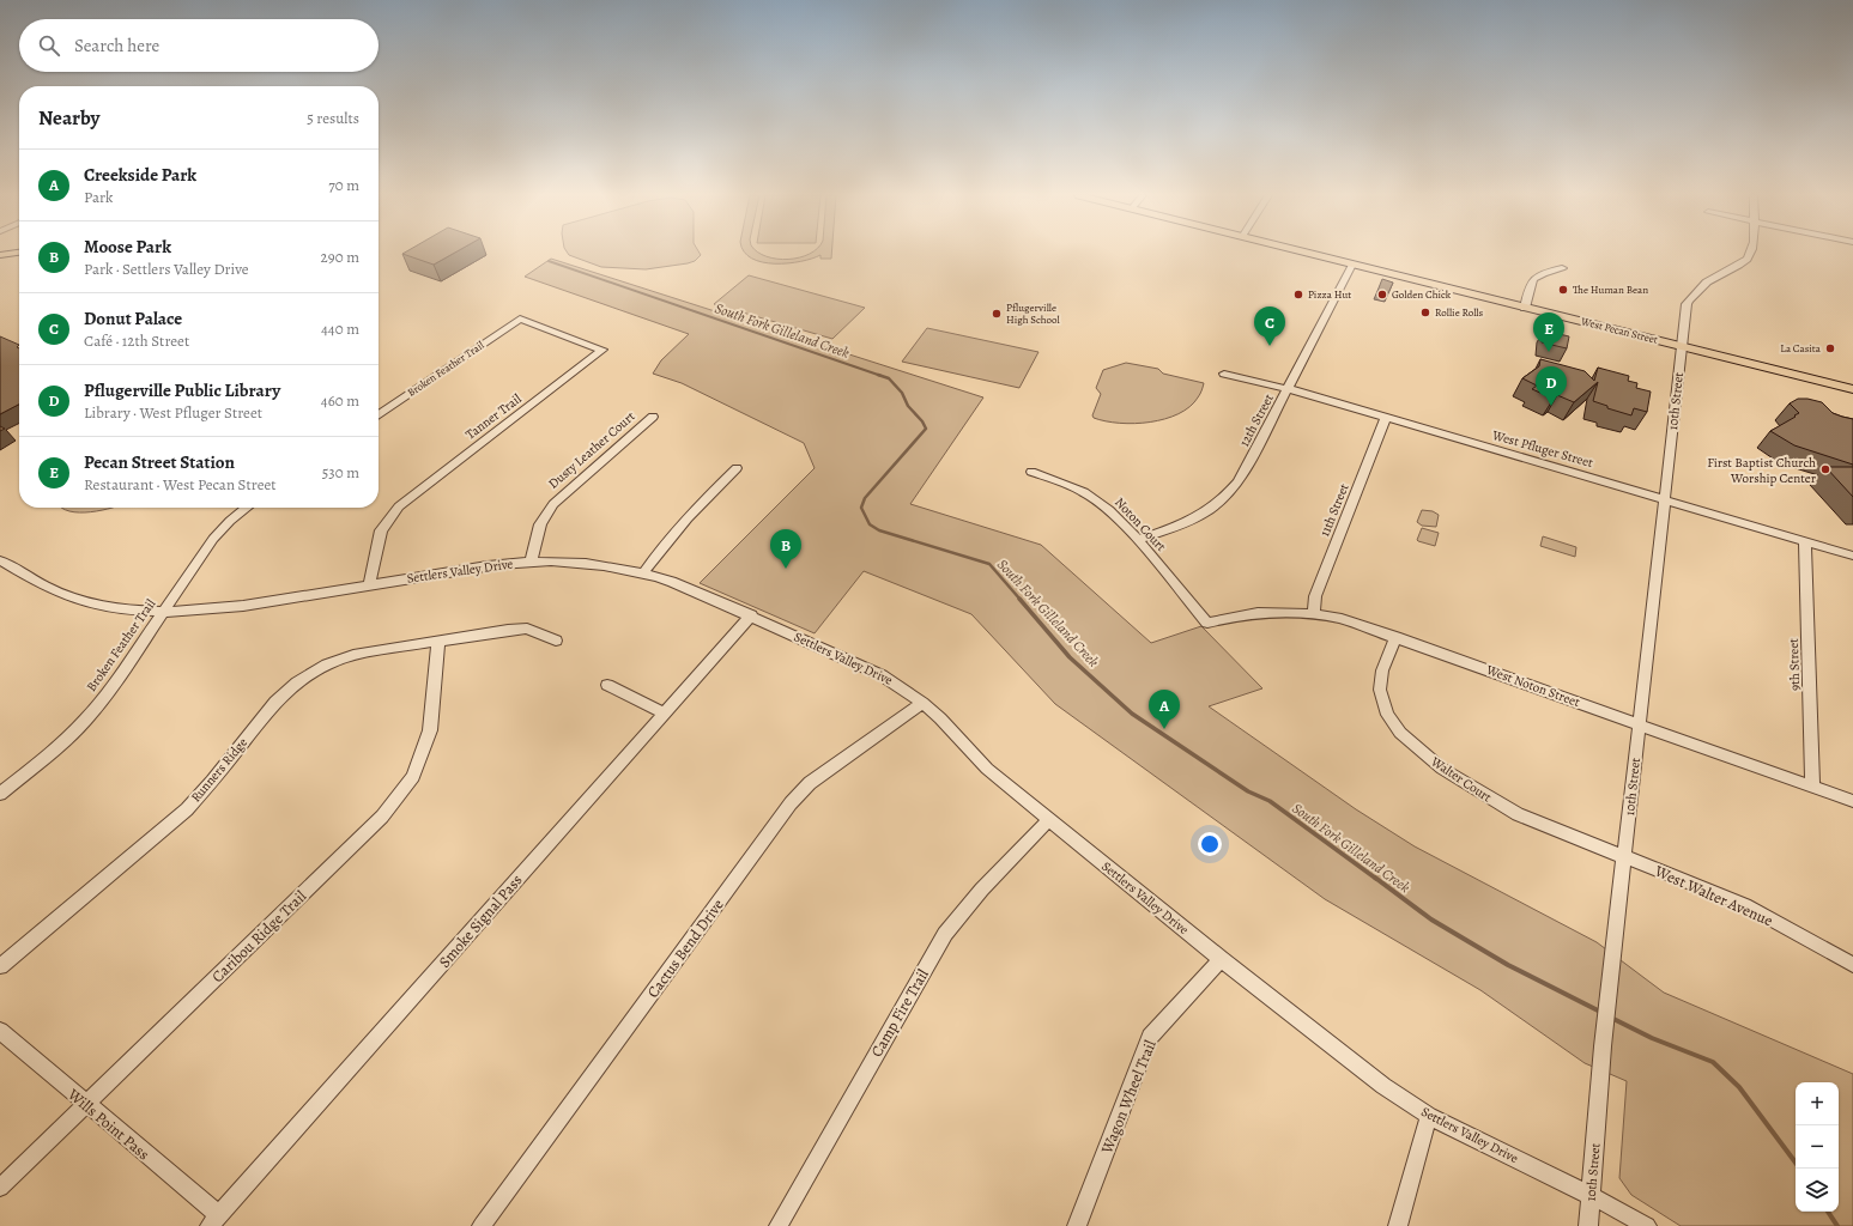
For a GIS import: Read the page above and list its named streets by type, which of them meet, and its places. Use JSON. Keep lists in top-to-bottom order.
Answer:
{
  "streets": {
    "main road": ["West Pecan Street"],
    "street": [
      "Broken Feather Trail",
      "10th Street",
      "Tanner Trail",
      "12th Street",
      "West Pfluger Street",
      "Dusty Leather Court",
      "11th Street",
      "Noton Court",
      "Settlers Valley Drive",
      "9th Street",
      "West Noton Street",
      "Runners Ridge",
      "Walter Court",
      "West Walter Avenue",
      "Smoke Signal Pass",
      "Caribou Ridge Trail",
      "Cactus Bend Drive",
      "Camp Fire Trail",
      "Wagon Wheel Trail",
      "Wills Point Pass"
    ]
  },
  "crossings": [
    ["West Pecan Street", "10th Street"],
    ["West Pecan Street", "12th Street"],
    ["Broken Feather Trail", "Tanner Trail"],
    ["Broken Feather Trail", "Settlers Valley Drive"],
    ["10th Street", "West Pfluger Street"],
    ["10th Street", "Settlers Valley Drive"],
    ["10th Street", "West Noton Street"],
    ["10th Street", "Walter Court"],
    ["10th Street", "West Walter Avenue"],
    ["Tanner Trail", "Settlers Valley Drive"],
    ["12th Street", "West Pfluger Street"],
    ["12th Street", "Noton Court"],
    ["West Pfluger Street", "11th Street"],
    ["West Pfluger Street", "9th Street"],
    ["Dusty Leather Court", "Settlers Valley Drive"],
    ["11th Street", "West Noton Street"],
    ["Noton Court", "West Noton Street"],
    ["Settlers Valley Drive", "Smoke Signal Pass"],
    ["Settlers Valley Drive", "Cactus Bend Drive"],
    ["Settlers Valley Drive", "Camp Fire Trail"],
    ["Settlers Valley Drive", "Wagon Wheel Trail"],
    ["9th Street", "West Noton Street"],
    ["West Noton Street", "Walter Court"],
    ["Runners Ridge", "Caribou Ridge Trail"],
    ["Walter Court", "West Walter Avenue"],
    ["Smoke Signal Pass", "Wills Point Pass"],
    ["Caribou Ridge Trail", "Wills Point Pass"]
  ],
  "water": ["South Fork Gilleland Creek"],
  "places": [
    "The Human Bean",
    "Pizza Hut",
    "Golden Chick",
    "Rollie Rolls",
    "Pflugerville High School",
    "La Casita",
    "First Baptist Church Worship Center"
  ],
  "page": {
    "search": "Search here",
    "heading": ["Nearby", "5 results"],
    "list": [
      {
        "mark": "A",
        "name": "Creekside Park",
        "note": "Park",
        "value": "70 m"
      },
      {
        "mark": "B",
        "name": "Moose Park",
        "note": "Park · Settlers Valley Drive",
        "value": "290 m"
      },
      {
        "mark": "C",
        "name": "Donut Palace",
        "note": "Café · 12th Street",
        "value": "440 m"
      },
      {
        "mark": "D",
        "name": "Pflugerville Public Library",
        "note": "Library · West Pfluger Street",
        "value": "460 m"
      },
      {
        "mark": "E",
        "name": "Pecan Street Station",
        "note": "Restaurant · West Pecan Street",
        "value": "530 m"
      }
    ],
    "pins": [
      "C",
      "E",
      "D",
      "B",
      "A"
    ],
    "map_buttons": ["+", "−"]
  }
}
